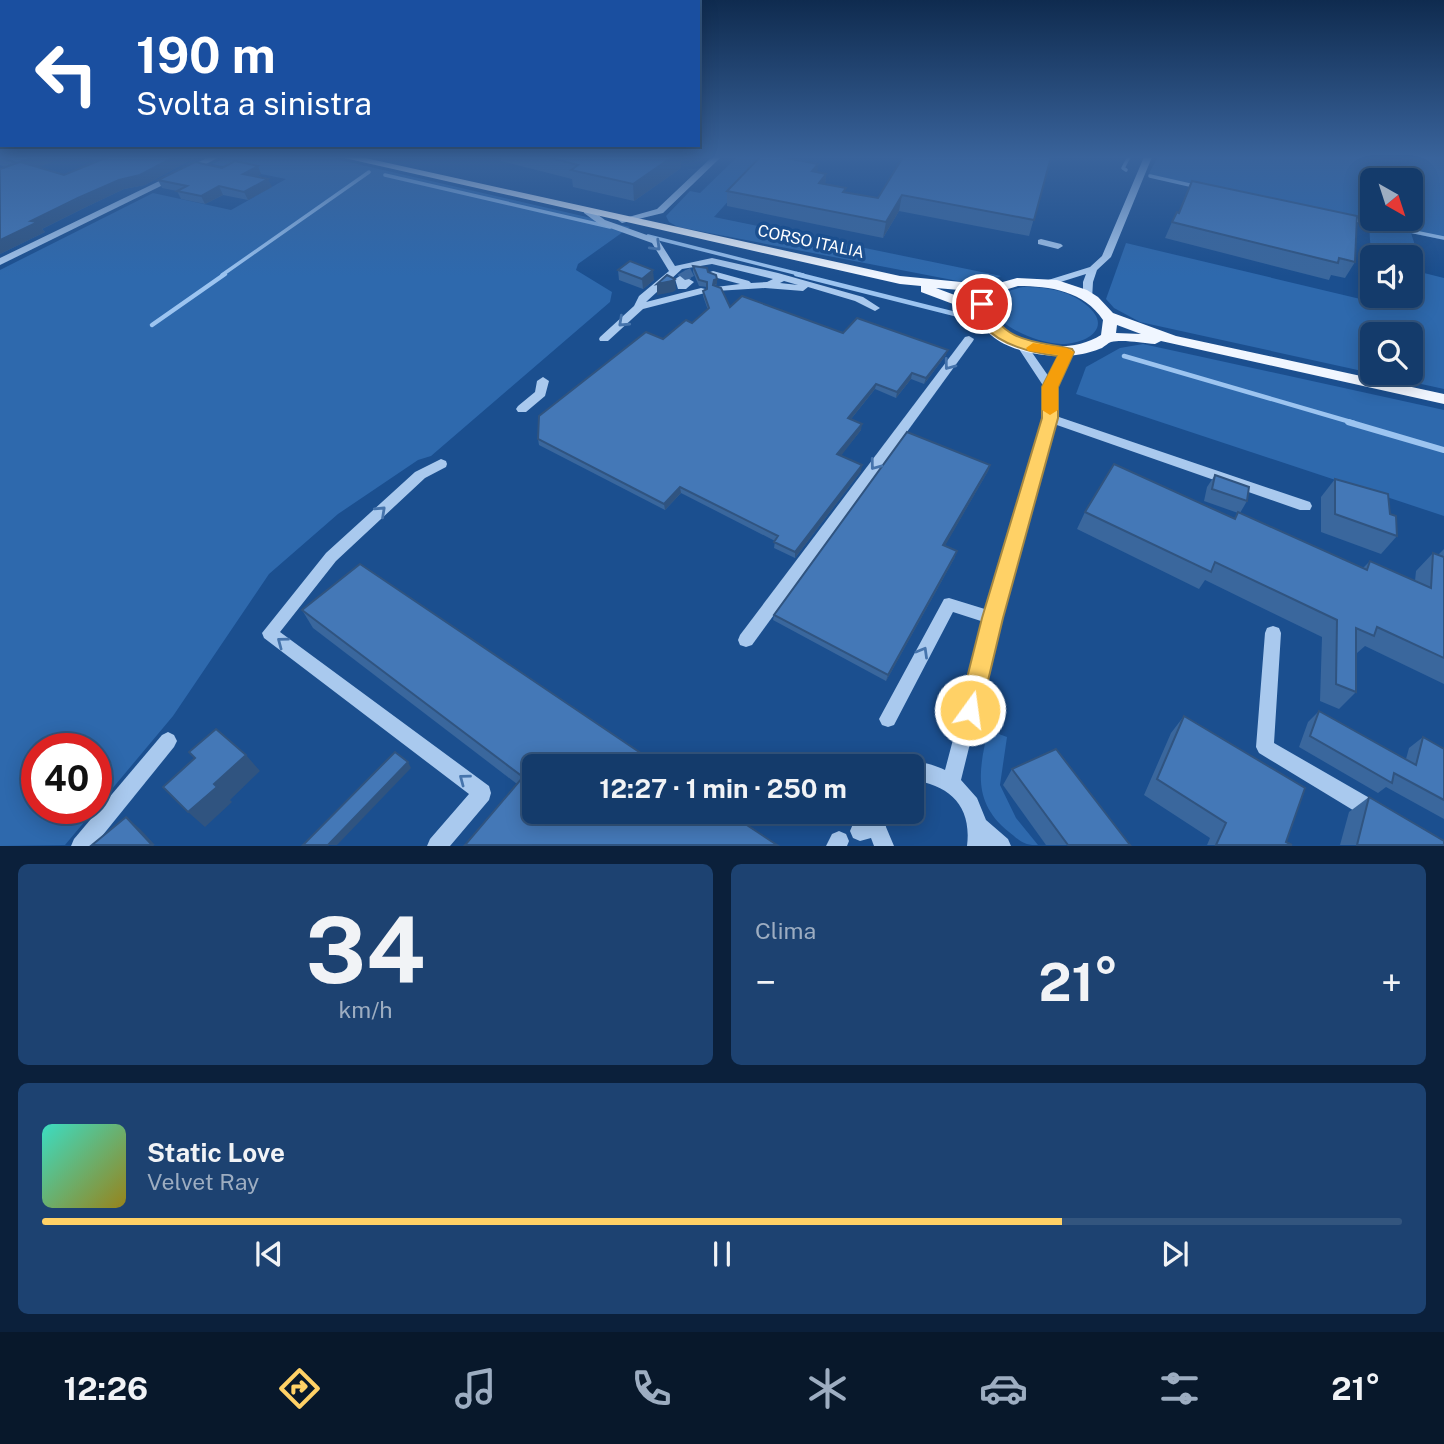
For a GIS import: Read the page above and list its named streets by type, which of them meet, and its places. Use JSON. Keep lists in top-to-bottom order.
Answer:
{
  "streets": {
    "main road": ["CORSO ITALIA"]
  },
  "north": "bottom right",
  "page": {
    "turn": ["190 m", "Svolta a sinistra"],
    "limit": "40",
    "trip": "12:27 · 1 min · 250 m",
    "tile": [
      ["34", "km/h"],
      "Clima"
    ],
    "heat": ["−", "21°", "+"],
    "song": ["Static Love", "Velvet Ray"],
    "tabs": ["12:26", "21°"]
  }
}
